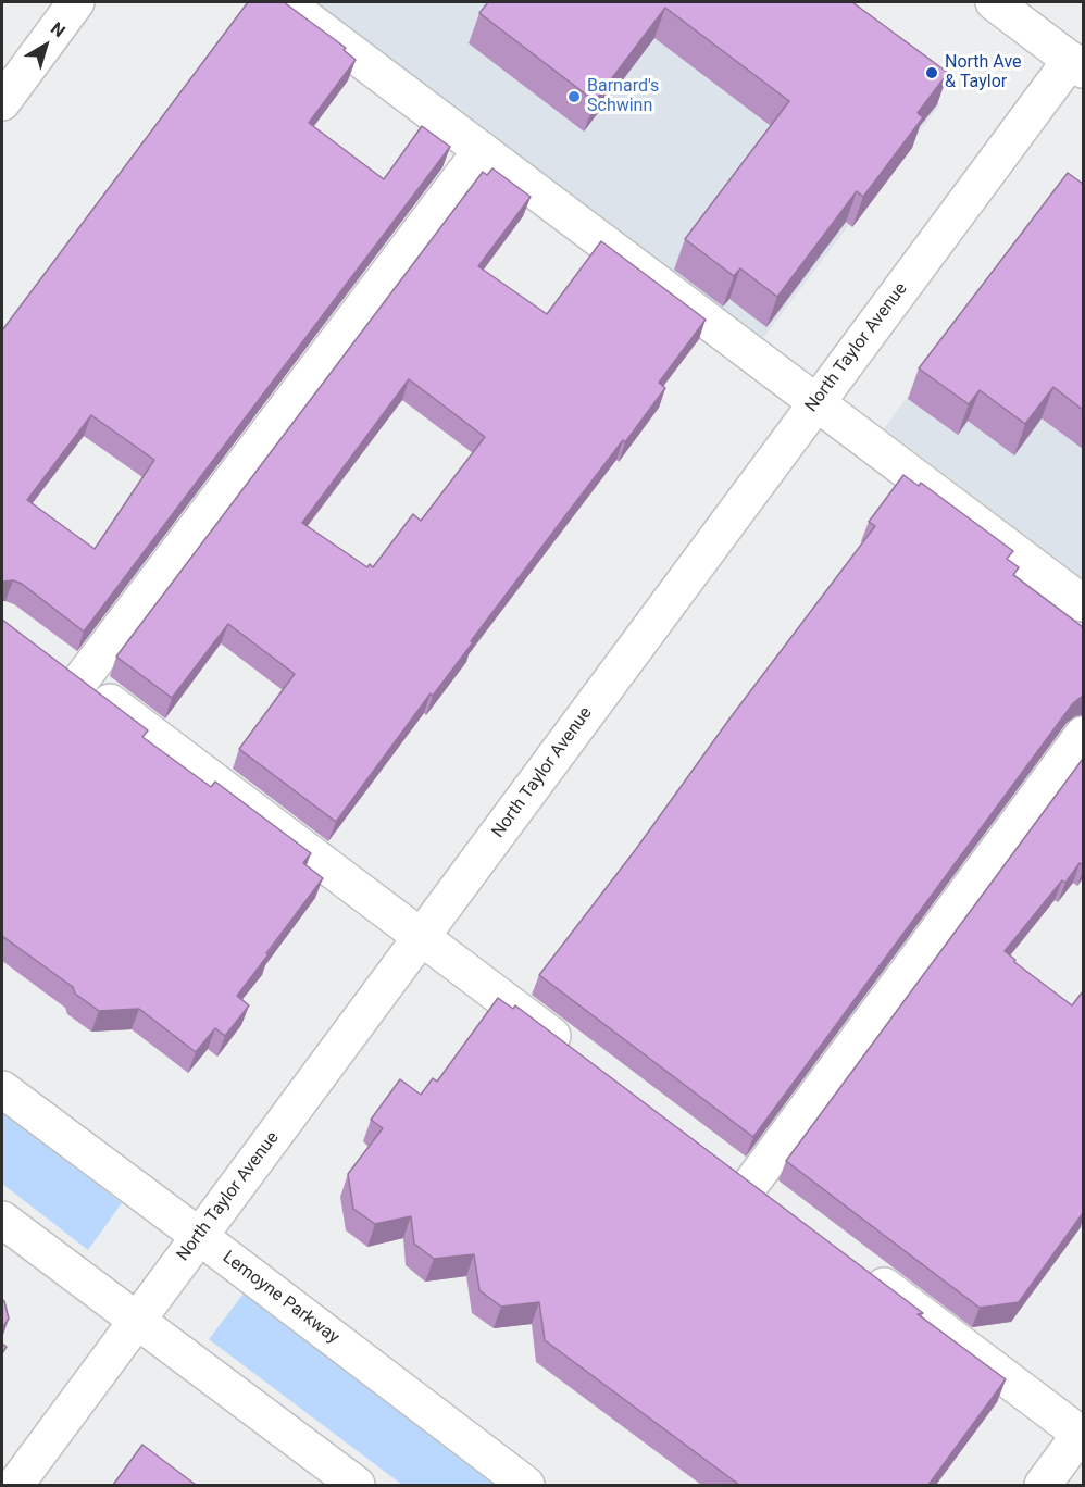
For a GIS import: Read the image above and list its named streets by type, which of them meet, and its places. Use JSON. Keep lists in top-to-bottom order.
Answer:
{
  "streets": {
    "street": ["North Taylor Avenue", "Lemoyne Parkway"]
  },
  "crossings": [
    ["North Taylor Avenue", "Lemoyne Parkway"]
  ],
  "places": ["North Ave & Taylor", "Barnard's Schwinn"],
  "north": "top right"
}
